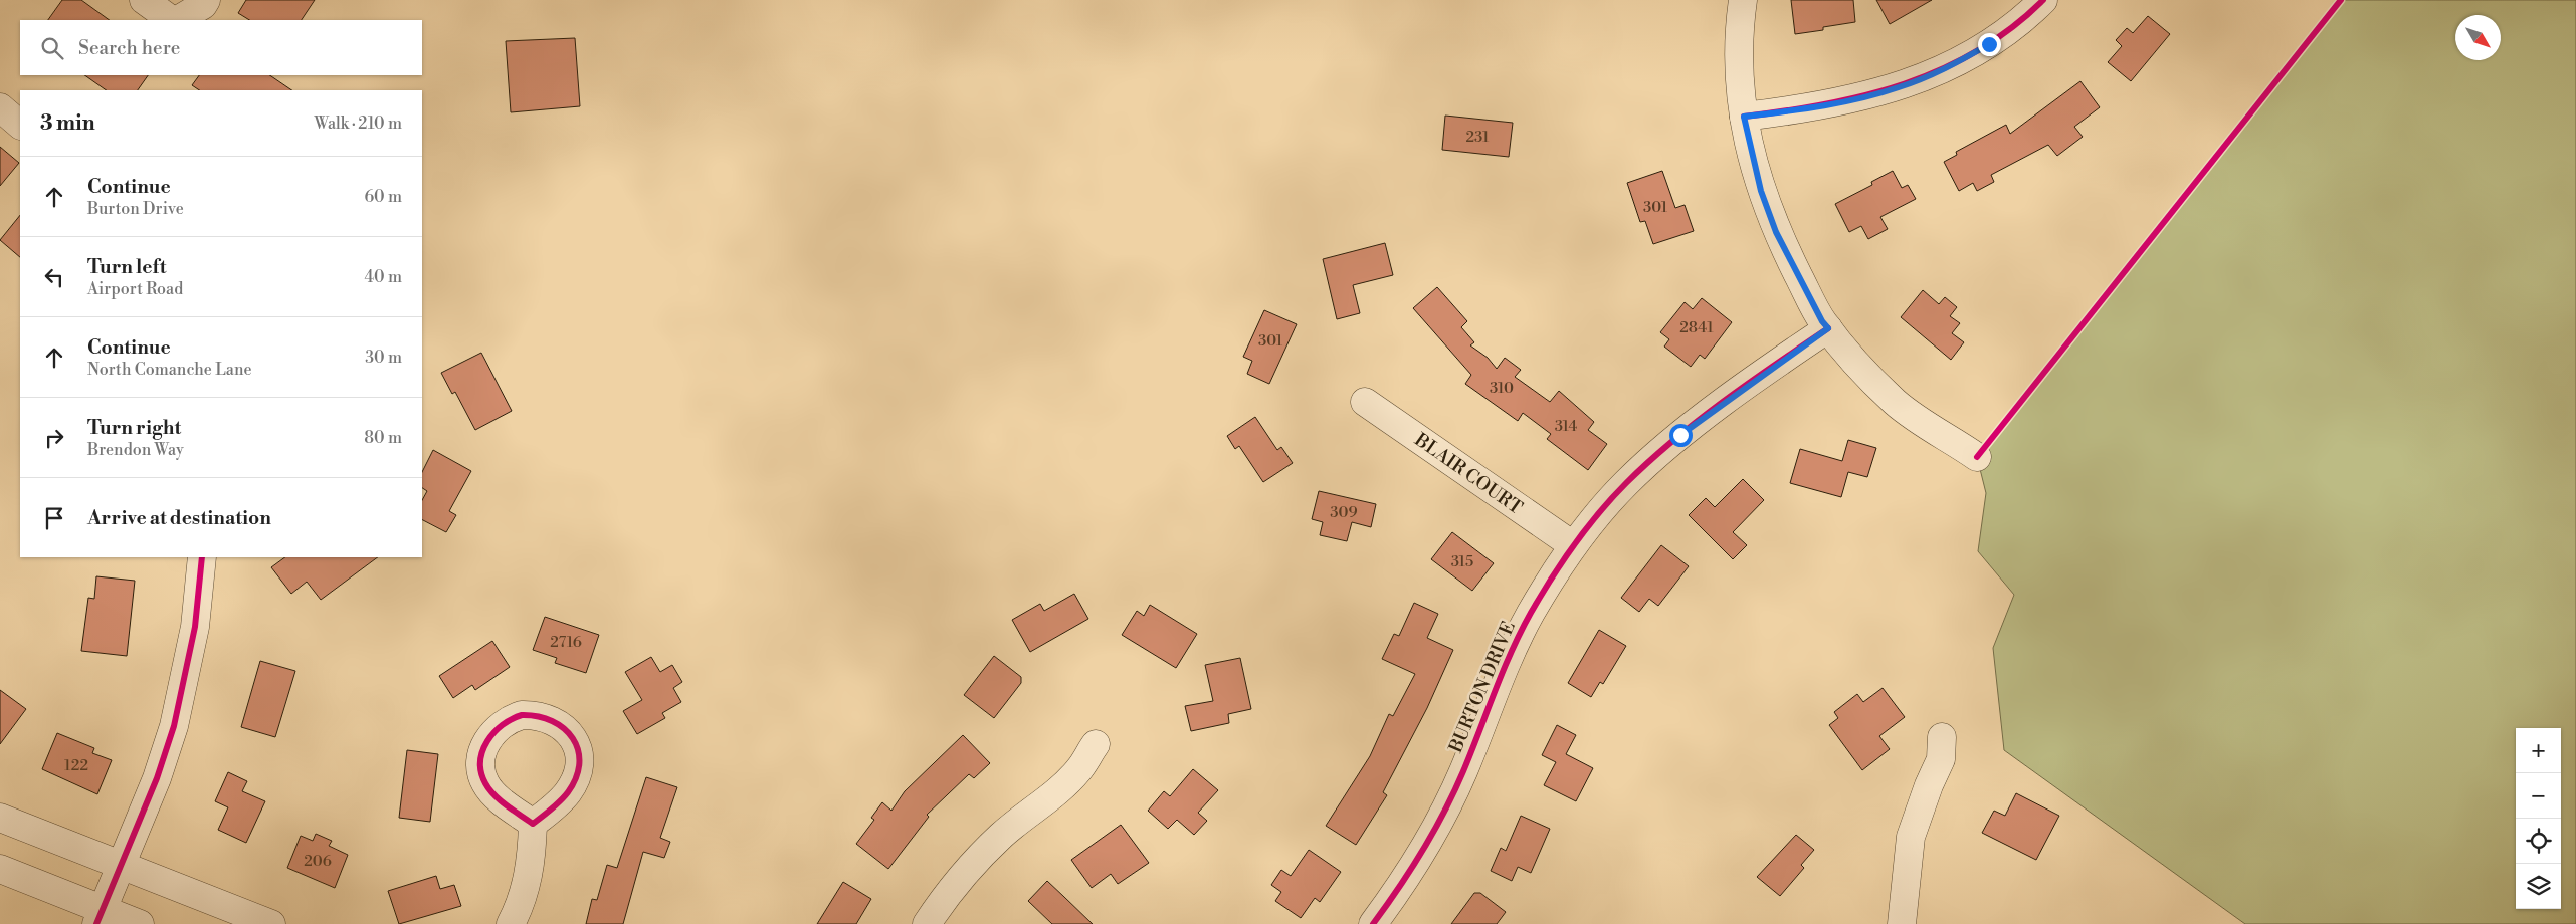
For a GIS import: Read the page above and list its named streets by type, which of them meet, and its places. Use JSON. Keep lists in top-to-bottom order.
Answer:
{
  "streets": {
    "street": ["BLAIR COURT", "BURTON DRIVE"]
  },
  "crossings": [
    ["BLAIR COURT", "BURTON DRIVE"]
  ],
  "house_numbers": [
    "231",
    "301",
    "2841",
    "301",
    "310",
    "314",
    "309",
    "315",
    "2716",
    "122",
    "206"
  ],
  "north": "bottom right",
  "page": {
    "search": "Search here",
    "heading": ["3 min", "Walk · 210 m"],
    "list": [
      ["Continue", "Burton Drive", "60 m"],
      ["Turn left", "Airport Road", "40 m"],
      ["Continue", "North Comanche Lane", "30 m"],
      ["Turn right", "Brendon Way", "80 m"],
      "Arrive at destination"
    ],
    "map_buttons": ["+", "−"]
  }
}
